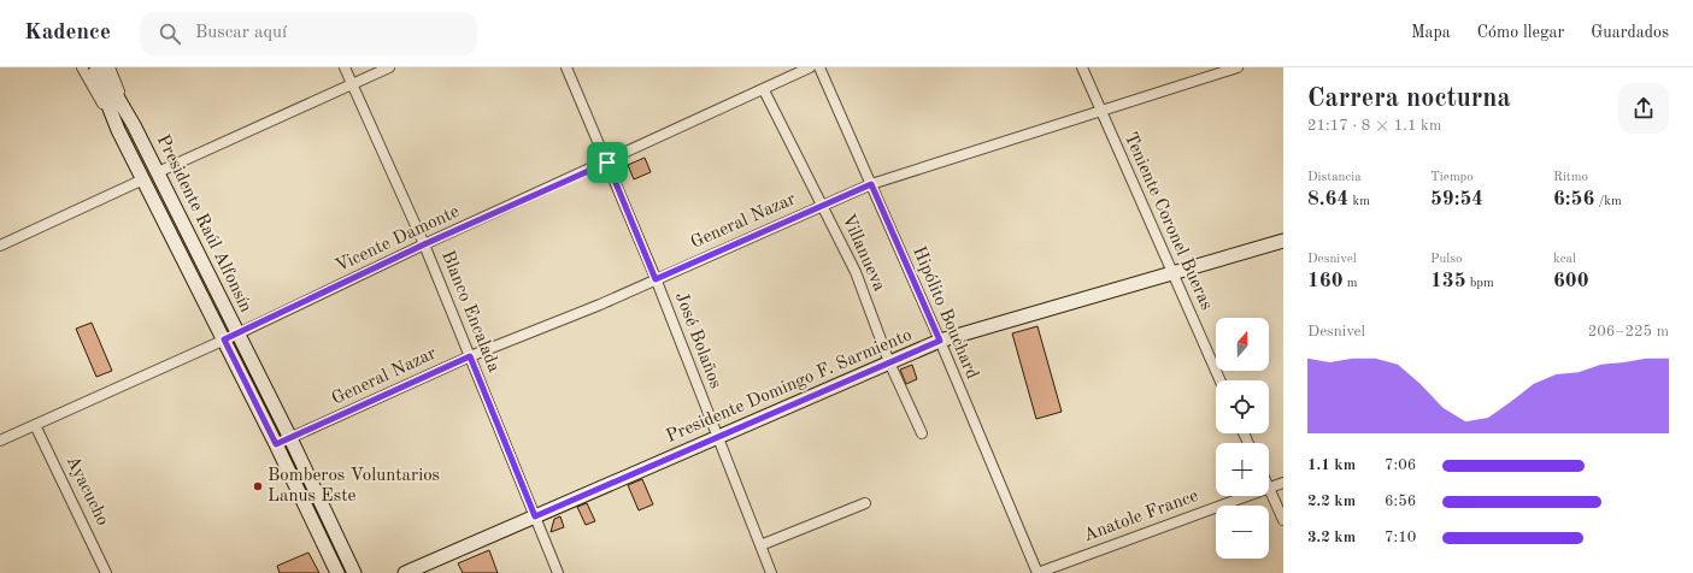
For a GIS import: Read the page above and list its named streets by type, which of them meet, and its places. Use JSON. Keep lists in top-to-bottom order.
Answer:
{
  "streets": {
    "main road": ["Presidente Raúl Alfonsín", "Presidente Domingo F. Sarmiento"],
    "street": [
      "General Nazar",
      "Teniente Coronel Bueras",
      "Vicente Damonte",
      "Villanueva",
      "Blanco Encalada",
      "Hipólito Bouchard",
      "José Bolaños",
      "Ayacucho",
      "Anatole France"
    ]
  },
  "crossings": [
    ["General Nazar", "Teniente Coronel Bueras"],
    ["General Nazar", "Presidente Raúl Alfonsín"],
    ["General Nazar", "Villanueva"],
    ["General Nazar", "Blanco Encalada"],
    ["General Nazar", "Hipólito Bouchard"],
    ["General Nazar", "José Bolaños"],
    ["Teniente Coronel Bueras", "Presidente Domingo F. Sarmiento"],
    ["Presidente Raúl Alfonsín", "Vicente Damonte"],
    ["Vicente Damonte", "Villanueva"],
    ["Vicente Damonte", "Blanco Encalada"],
    ["Vicente Damonte", "José Bolaños"],
    ["Vicente Damonte", "Ayacucho"],
    ["Villanueva", "Presidente Domingo F. Sarmiento"],
    ["Blanco Encalada", "Presidente Domingo F. Sarmiento"],
    ["Hipólito Bouchard", "Presidente Domingo F. Sarmiento"],
    ["Hipólito Bouchard", "Anatole France"],
    ["José Bolaños", "Presidente Domingo F. Sarmiento"]
  ],
  "places": ["Bomberos Voluntarios Lanus Este"],
  "north": "top",
  "page": {
    "header": "Kadence",
    "search": "Buscar aquí",
    "nav": ["Mapa", "Cómo llegar", "Guardados"],
    "heading": ["Carrera nocturna", "21:17 · 8 × 1.1 km"],
    "stats": [
      ["Distancia", "8.64 km"],
      ["Tiempo", "59:54"],
      ["Ritmo", "6:56 /km"],
      ["Desnivel", "160 m"],
      ["Pulso", "135 bpm"],
      ["kcal", "600"]
    ],
    "chart": ["Desnivel", "206–225 m"],
    "map_buttons": ["+", "−"],
    "list": [
      {
        "name": "1.1 km",
        "note": "7:06"
      },
      {
        "name": "2.2 km",
        "note": "6:56"
      },
      {
        "name": "3.2 km",
        "note": "7:10"
      }
    ]
  }
}
